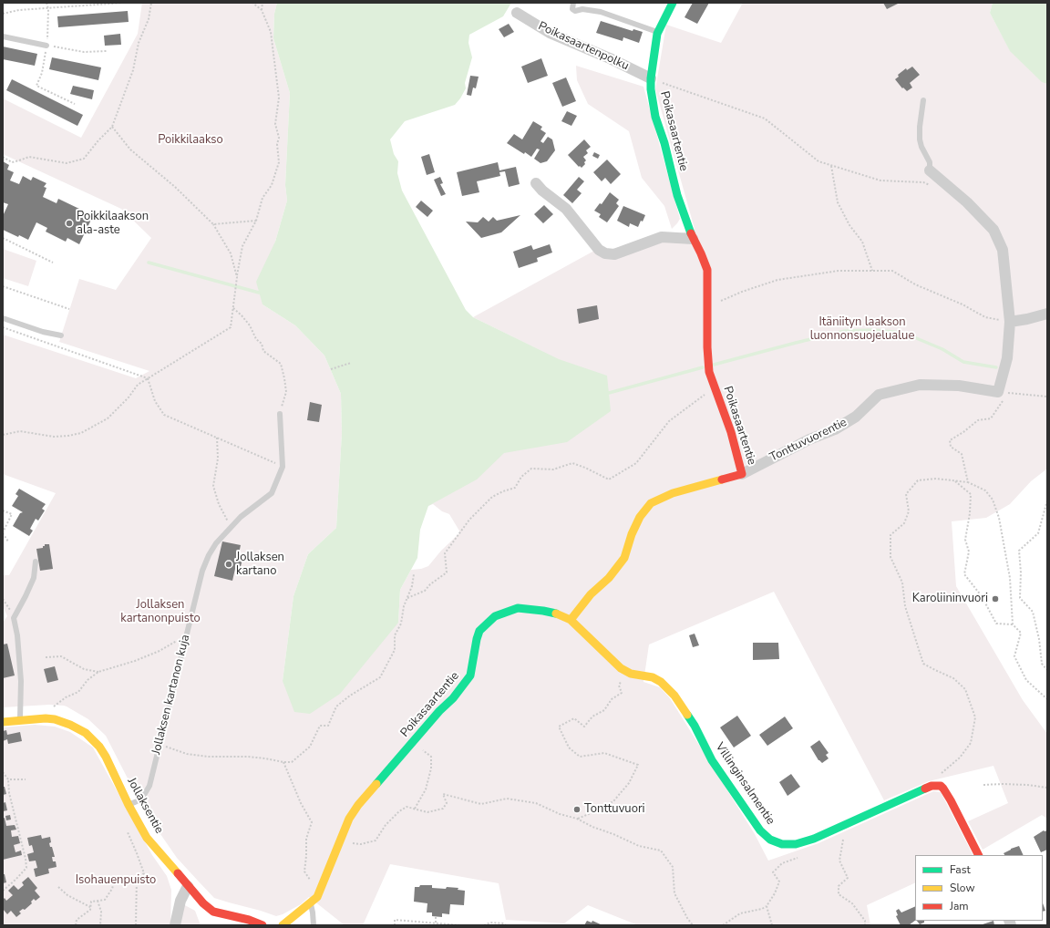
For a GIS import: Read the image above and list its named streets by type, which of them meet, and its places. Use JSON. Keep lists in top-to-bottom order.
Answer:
{
  "streets": {
    "street": [
      "Poikasaartenpolku",
      "Poikasaartentie",
      "Tonttuvuorentie",
      "Villinginsalmentie",
      "Jollaksentie"
    ],
    "lane": ["Jollaksen kartanon kuja"]
  },
  "crossings": [
    ["Poikasaartenpolku", "Poikasaartentie"],
    ["Poikasaartentie", "Tonttuvuorentie"],
    ["Poikasaartentie", "Villinginsalmentie"],
    ["Jollaksen kartanon kuja", "Jollaksentie"]
  ],
  "parks": [
    "Poikkilaakso",
    "Itäniityn laakson luonnonsuojelualue",
    "Jollaksen kartanonpuisto",
    "Isohauenpuisto"
  ],
  "places": [
    "Poikkilaakson ala-aste",
    "Jollaksen kartano",
    "Karoliininvuori",
    "Tonttuvuori"
  ],
  "legend": ["Fast", "Slow", "Jam"]
}
